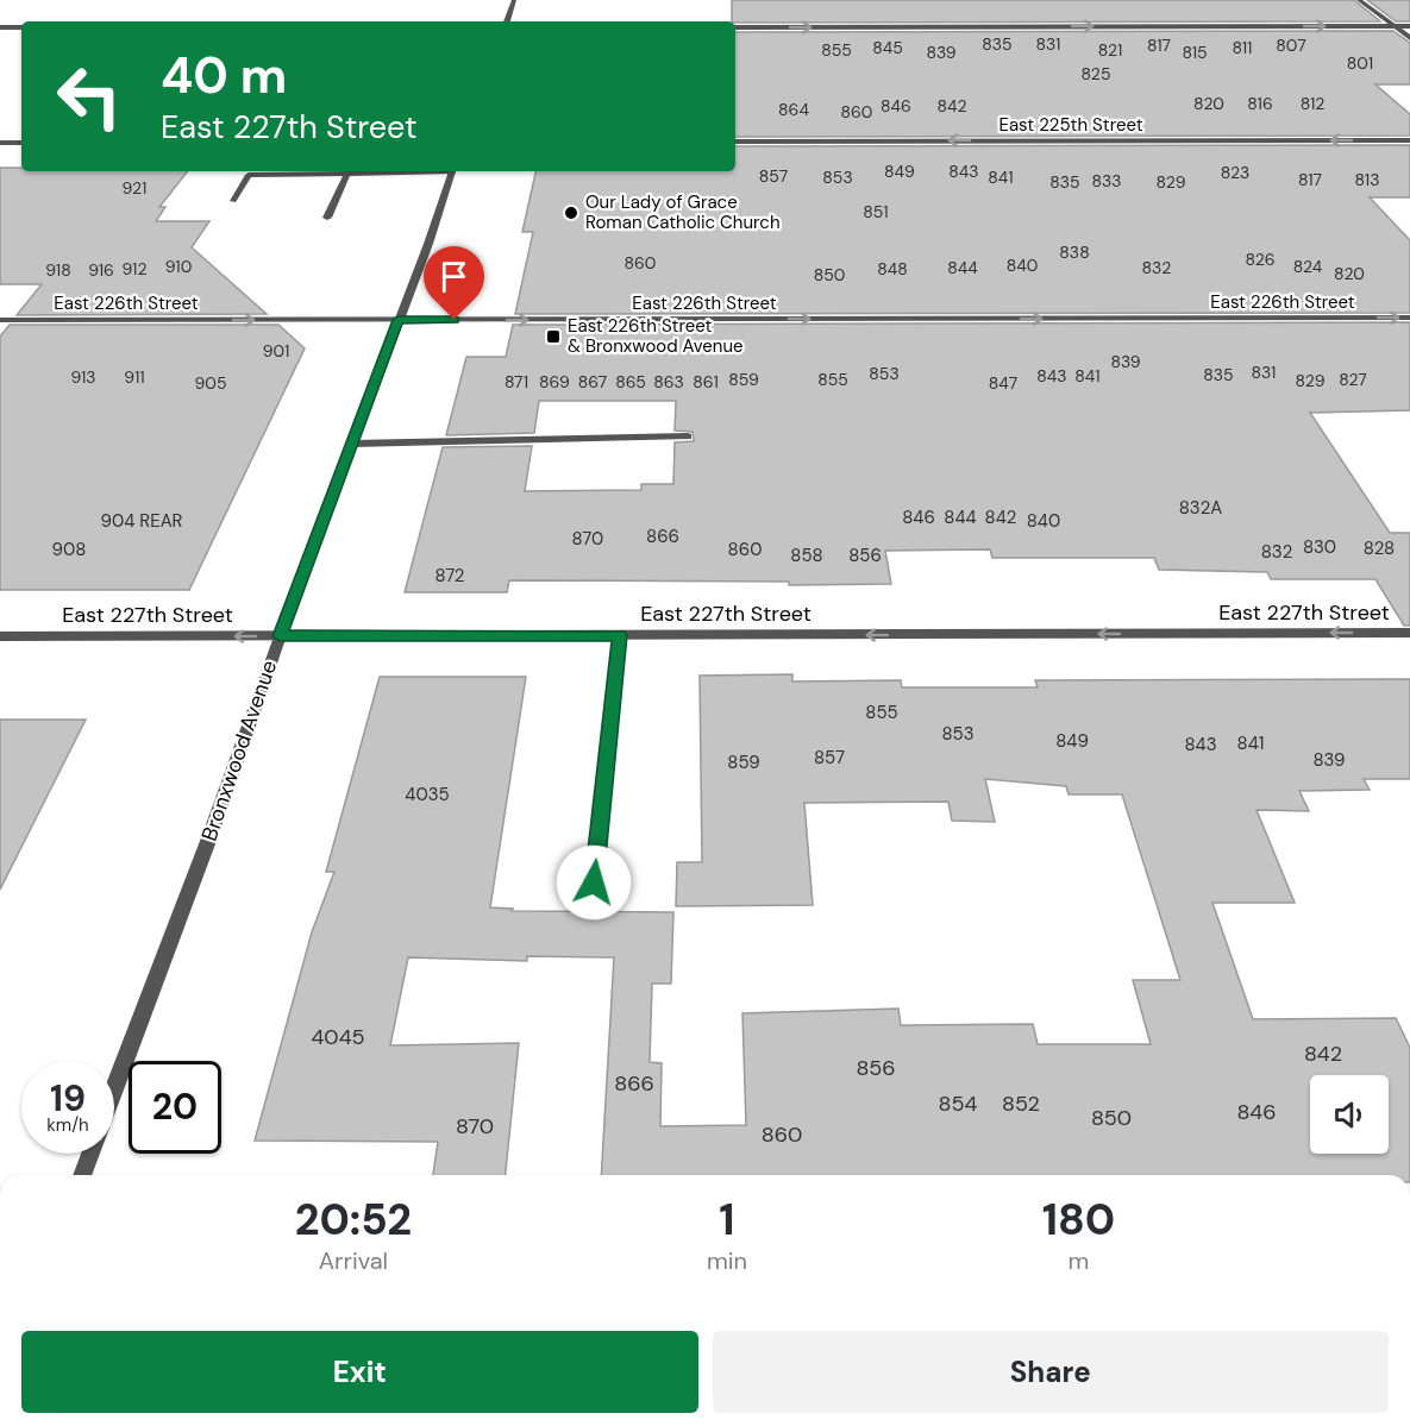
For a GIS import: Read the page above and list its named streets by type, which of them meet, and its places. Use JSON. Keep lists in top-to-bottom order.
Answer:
{
  "streets": {
    "street": [
      "East 225th Street",
      "East 226th Street",
      "East 227th Street",
      "Bronxwood Avenue"
    ]
  },
  "crossings": [
    ["East 226th Street", "Bronxwood Avenue"],
    ["East 227th Street", "Bronxwood Avenue"]
  ],
  "one_way": ["East 226th Street", "East 227th Street"],
  "places": {
    "other": ["Our Lady of Grace Roman Catholic Church"],
    "transit": ["East 226th Street & Bronxwood Avenue"]
  },
  "house_numbers": [
    "835",
    "831",
    "817",
    "807",
    "845",
    "811",
    "855",
    "821",
    "839",
    "815",
    "801",
    "825",
    "820",
    "816",
    "812",
    "846",
    "842",
    "864",
    "860",
    "849",
    "843",
    "823",
    "857",
    "853",
    "841",
    "817",
    "813",
    "833",
    "835",
    "829",
    "921",
    "851",
    "838",
    "826",
    "860",
    "840",
    "910",
    "824",
    "844",
    "832",
    "912",
    "848",
    "918",
    "916",
    "820",
    "850",
    "901",
    "839",
    "831",
    "853",
    "835",
    "843",
    "841",
    "913",
    "911",
    "859",
    "855",
    "827",
    "829",
    "871",
    "869",
    "867",
    "865",
    "863",
    "861",
    "905",
    "847",
    "832A",
    "846",
    "844",
    "842",
    "904 REAR",
    "840",
    "866",
    "870",
    "830",
    "828",
    "908",
    "860",
    "832",
    "858",
    "856",
    "872",
    "855",
    "853",
    "849",
    "841",
    "843",
    "857",
    "839",
    "859",
    "4035",
    "4045",
    "842",
    "856",
    "866",
    "854",
    "852",
    "846",
    "850",
    "870",
    "860"
  ],
  "page": {
    "turn": ["40 m", "East 227th Street"],
    "speed": "19 km/h",
    "limit": "20",
    "eta": [
      "20:52",
      "Arrival",
      "1",
      "min",
      "180",
      "m"
    ],
    "buttons": ["Exit", "Share"]
  }
}
